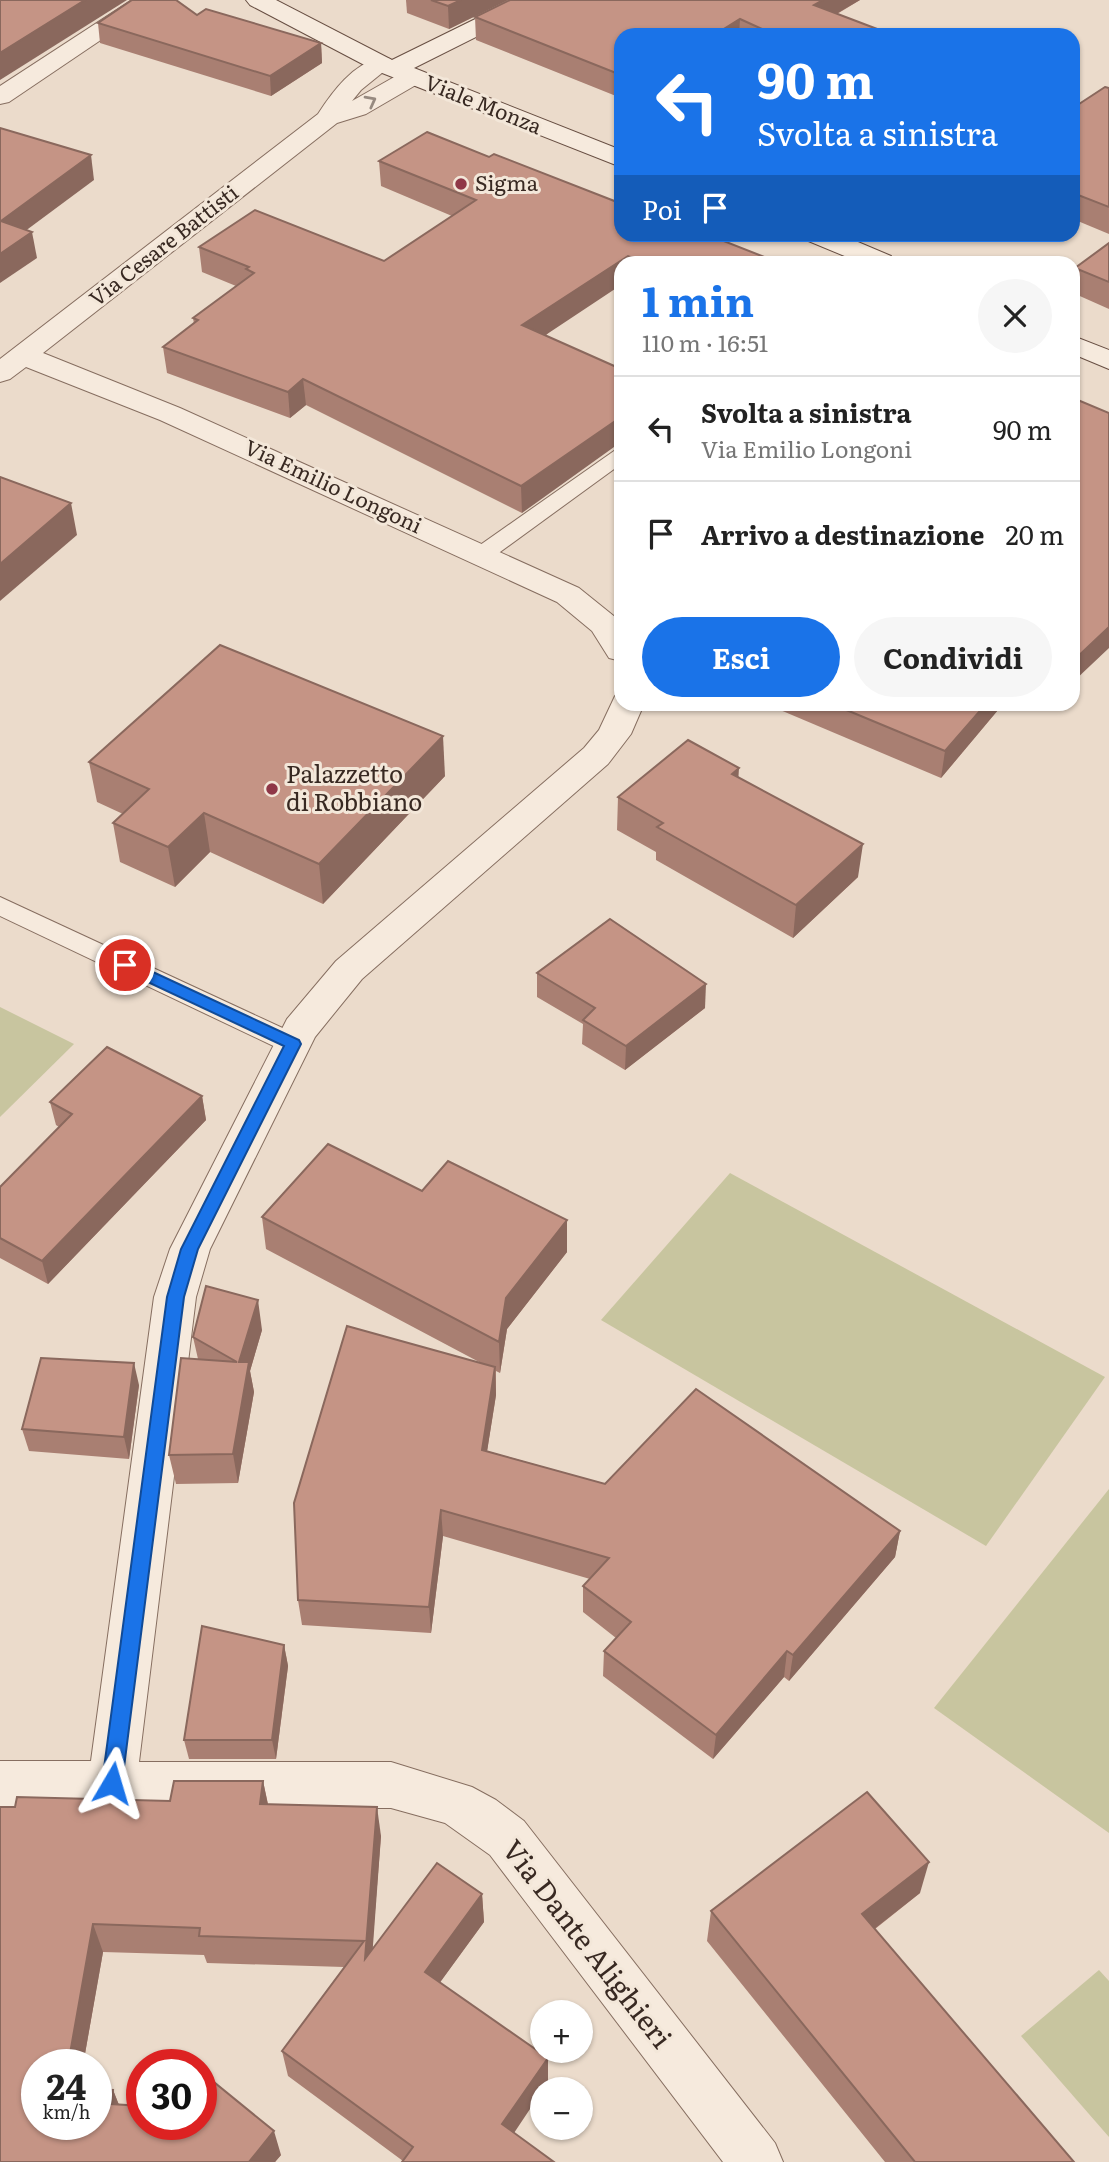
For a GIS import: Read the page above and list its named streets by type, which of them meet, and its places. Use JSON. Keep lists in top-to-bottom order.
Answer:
{
  "streets": {
    "street": [
      "Viale Monza",
      "Via Cesare Battisti",
      "Via Emilio Longoni",
      "Via Dante Alighieri"
    ]
  },
  "crossings": [
    ["Viale Monza", "Via Cesare Battisti"],
    ["Via Cesare Battisti", "Via Emilio Longoni"]
  ],
  "places": ["Sigma", "Palazzetto di Robbiano"],
  "page": {
    "turn": ["90 m", "Svolta a sinistra"],
    "then": "Poi",
    "heading": ["1 min", "110 m · 16:51"],
    "list": [
      {
        "name": "Svolta a sinistra",
        "note": "Via Emilio Longoni",
        "value": "90 m"
      },
      {
        "name": "Arrivo a destinazione",
        "value": "20 m"
      }
    ],
    "buttons": ["Esci", "Condividi"],
    "map_buttons": ["+", "−"],
    "speed": "24 km/h",
    "limit": "30"
  }
}
